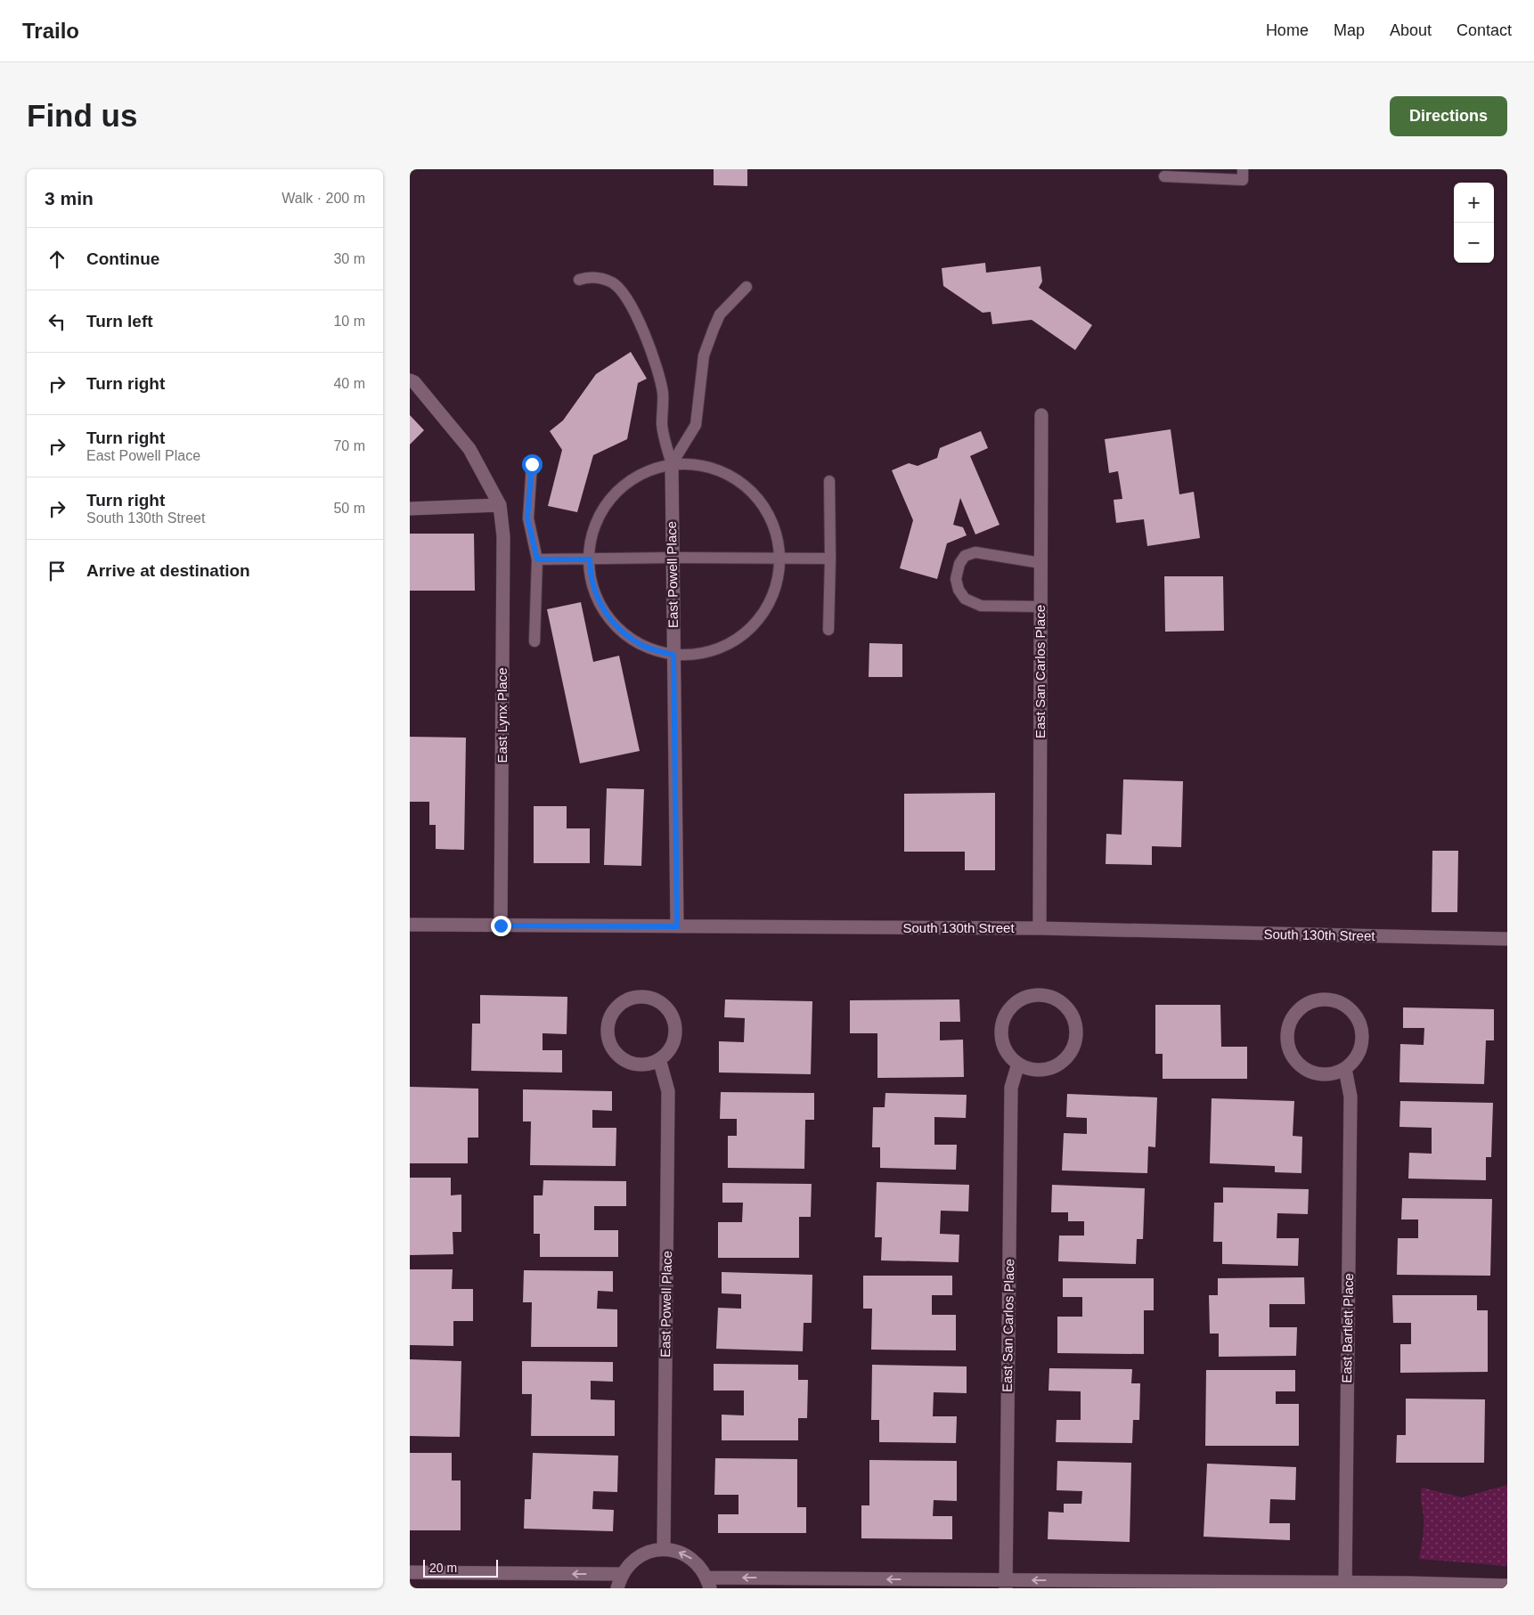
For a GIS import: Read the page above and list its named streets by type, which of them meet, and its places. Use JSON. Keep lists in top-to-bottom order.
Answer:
{
  "streets": {
    "street": [
      "East Powell Place",
      "East San Carlos Place",
      "East Lynx Place",
      "South 130th Street",
      "East Bartlett Place"
    ]
  },
  "crossings": [
    ["East Powell Place", "South 130th Street"],
    ["East San Carlos Place", "South 130th Street"],
    ["East Lynx Place", "South 130th Street"]
  ],
  "scale_bar": "20 m",
  "page": {
    "header": "Trailo",
    "nav": [
      "Home",
      "Map",
      "About",
      "Contact"
    ],
    "buttons": "Directions",
    "title": "Find us",
    "heading": ["3 min", "Walk · 200 m"],
    "map_buttons": ["+", "−"],
    "list": [
      ["Continue", "30 m"],
      ["Turn left", "10 m"],
      ["Turn right", "40 m"],
      ["Turn right", "East Powell Place", "70 m"],
      ["Turn right", "South 130th Street", "50 m"],
      "Arrive at destination"
    ],
    "scale": "20 m"
  }
}
